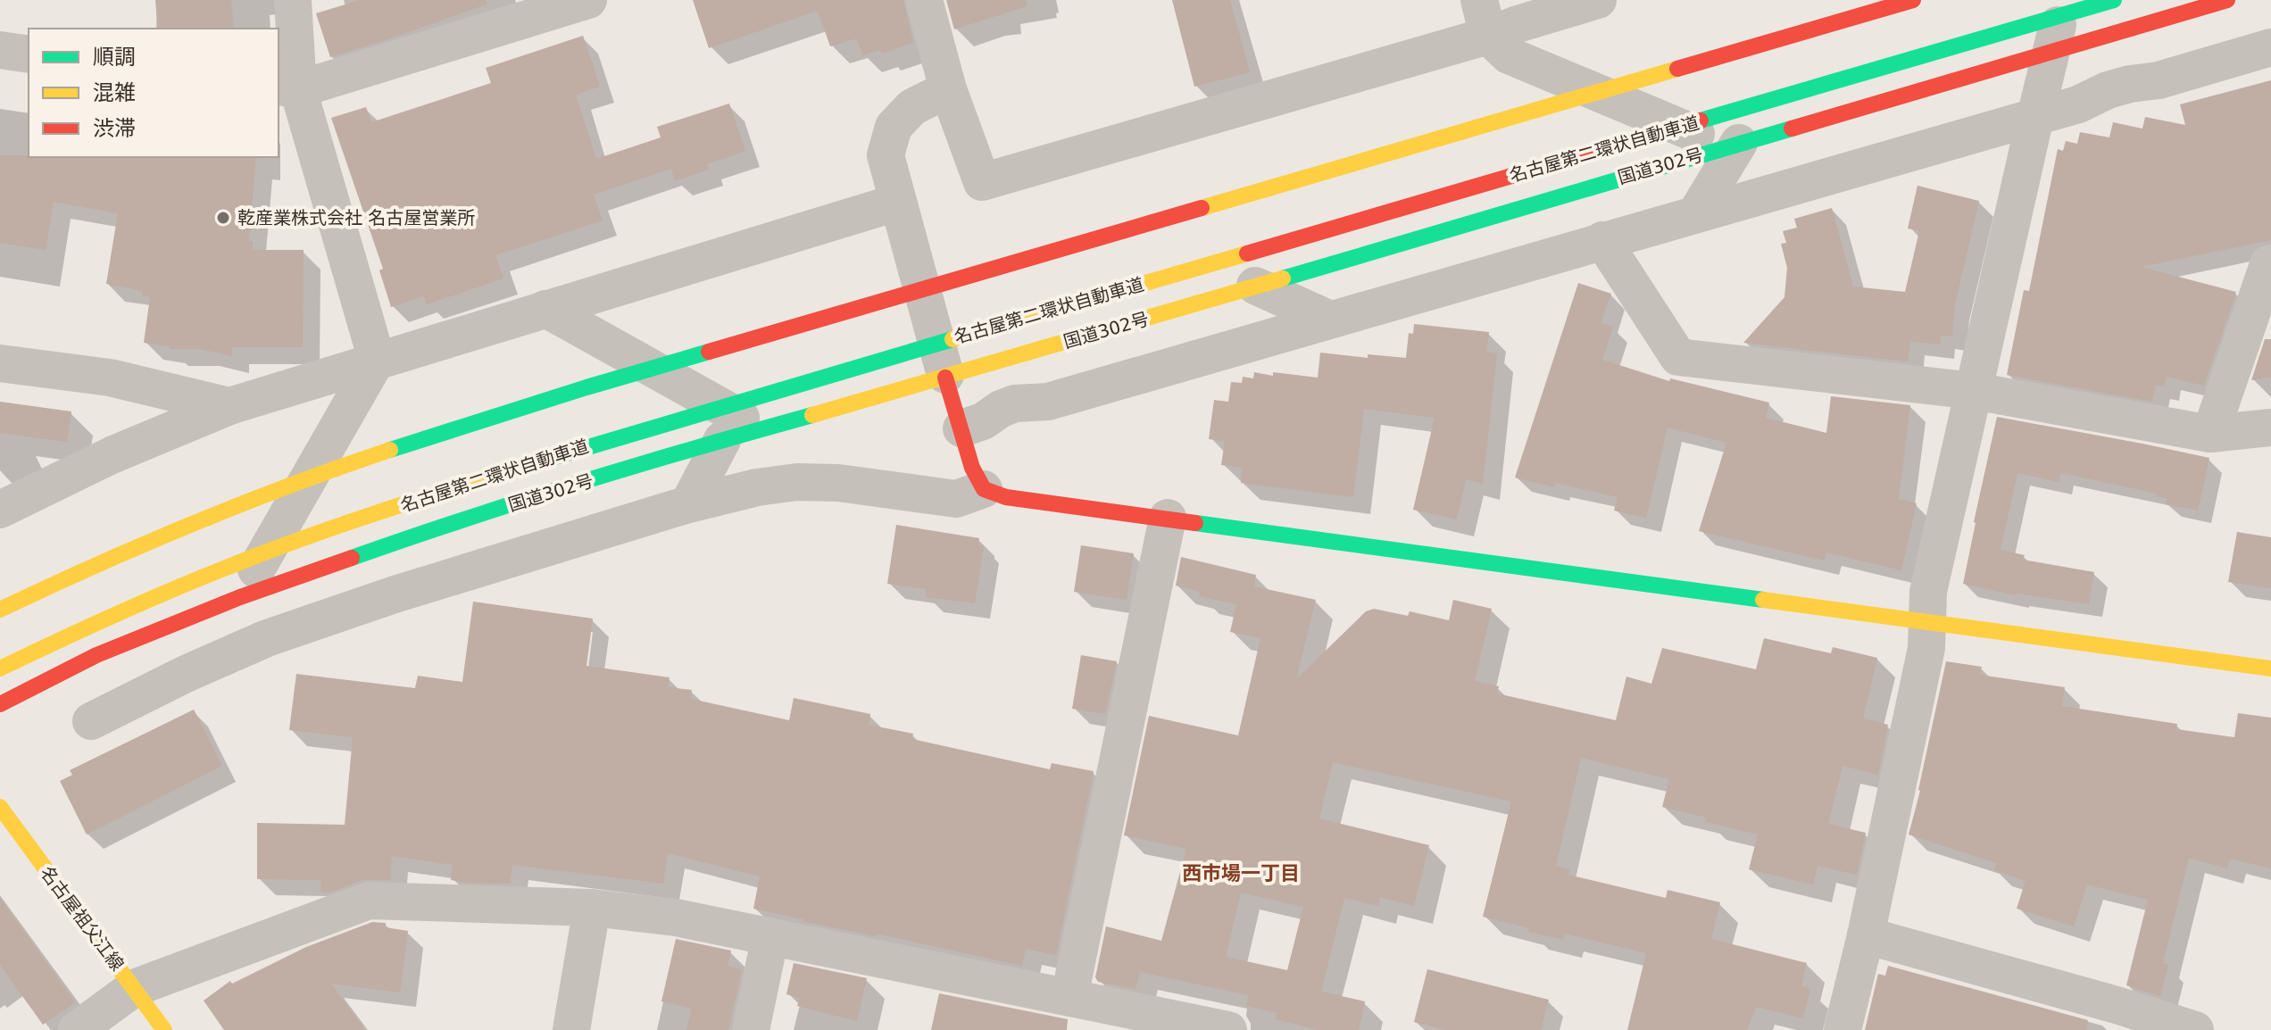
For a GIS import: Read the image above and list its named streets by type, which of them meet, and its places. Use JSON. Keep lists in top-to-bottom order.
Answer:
{
  "streets": {
    "main road": ["名古屋第二環状自動車道", "国道302号", "名古屋祖父江線"]
  },
  "districts": ["西市場一丁目"],
  "places": ["乾産業株式会社 名古屋営業所"],
  "legend": ["順調", "混雑", "渋滞"]
}
